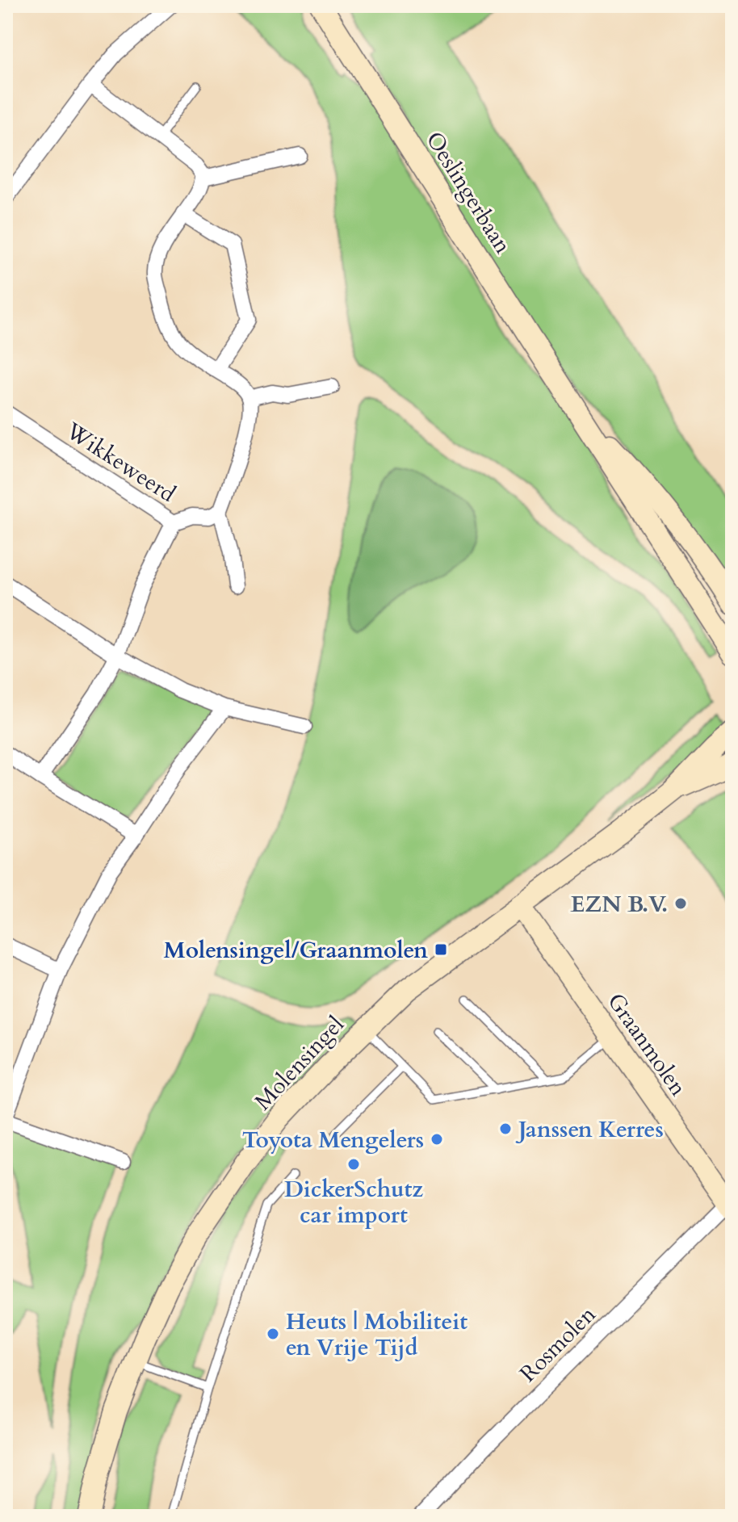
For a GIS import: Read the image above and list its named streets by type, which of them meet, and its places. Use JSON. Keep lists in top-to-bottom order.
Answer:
{
  "streets": {
    "street": [
      "Oeslingerbaan",
      "Wikkeweerd",
      "Graanmolen",
      "Molensingel",
      "Rosmolen"
    ]
  },
  "crossings": [
    ["Graanmolen", "Molensingel"],
    ["Graanmolen", "Rosmolen"]
  ],
  "places": {
    "other": [
      "EZN B.V.",
      "Janssen Kerres",
      "Toyota Mengelers",
      "DickerSchutz car import",
      "Heuts | Mobiliteit en Vrije Tijd"
    ],
    "transit": ["Molensingel/Graanmolen"]
  }
}
